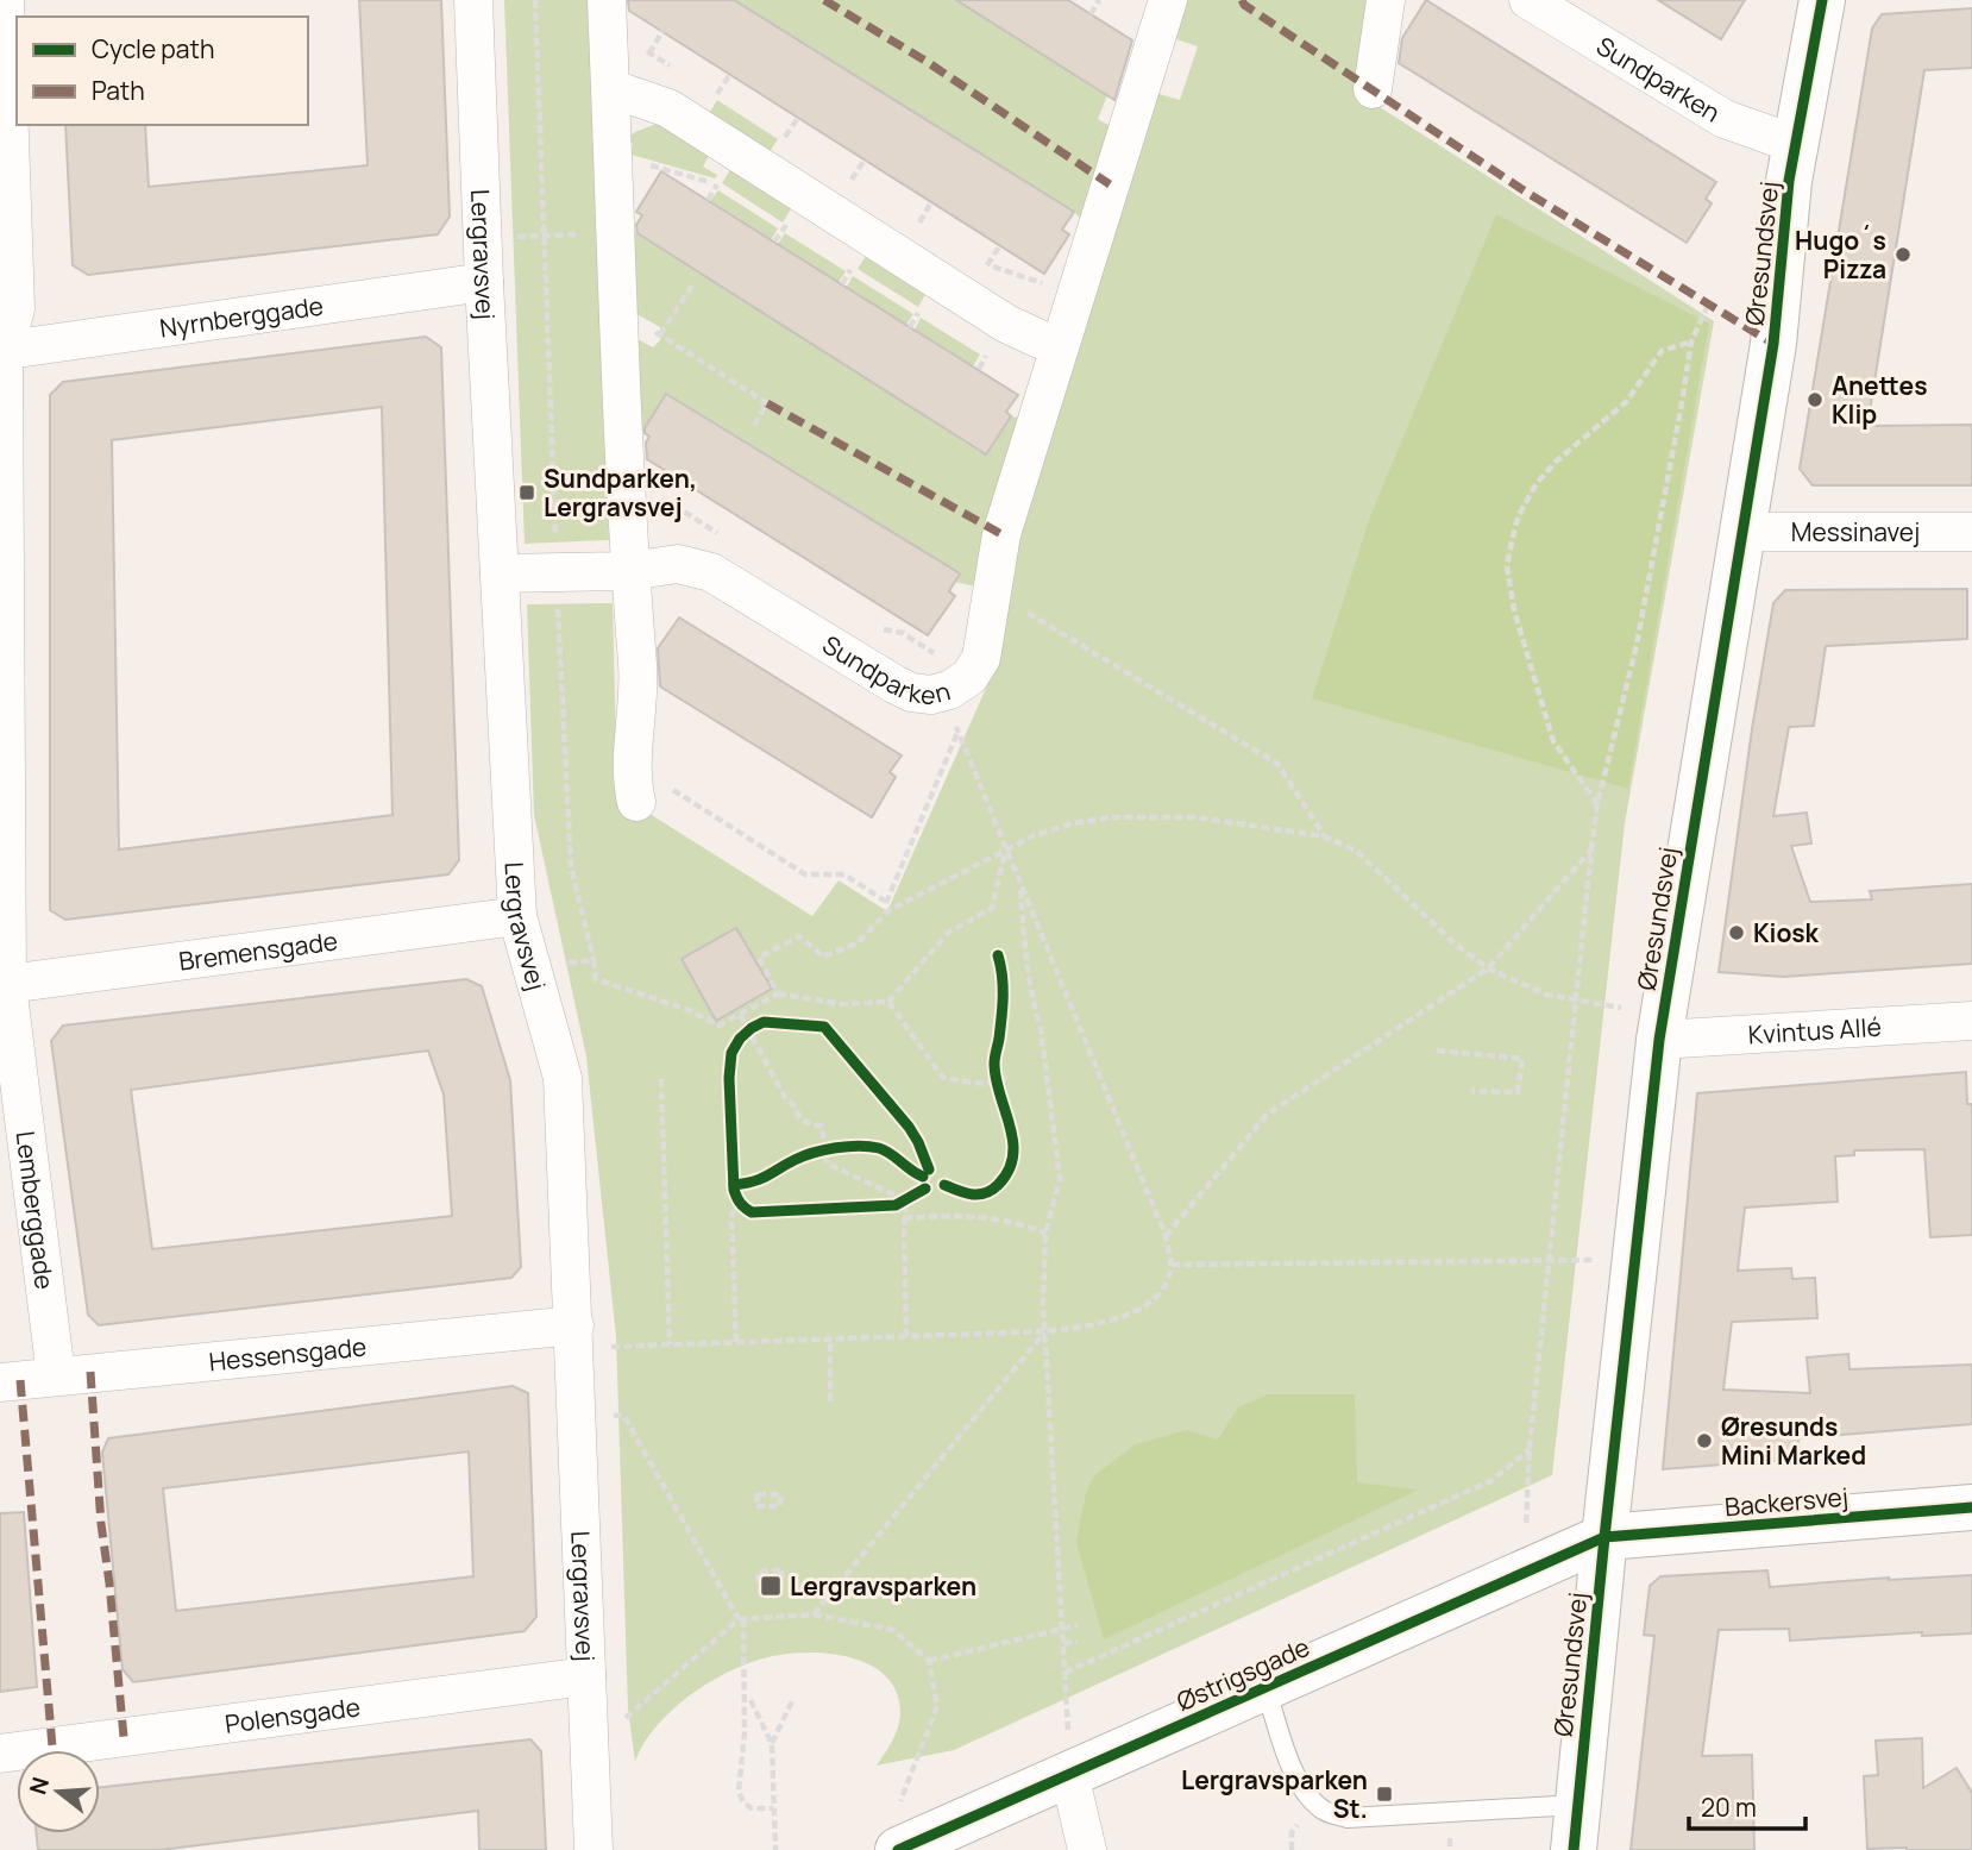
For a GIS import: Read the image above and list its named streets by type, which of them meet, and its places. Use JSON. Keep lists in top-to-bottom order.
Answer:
{
  "streets": {
    "street": [
      "Sundparken",
      "Øresundsvej",
      "Lergravsvej",
      "Nyrnberggade",
      "Messinavej",
      "Bremensgade",
      "Kvintus Allé",
      "Lemberggade",
      "Hessensgade",
      "Backersvej",
      "Østrigsgade",
      "Polensgade"
    ]
  },
  "crossings": [
    ["Sundparken", "Øresundsvej"],
    ["Sundparken", "Lergravsvej"],
    ["Øresundsvej", "Messinavej"],
    ["Øresundsvej", "Kvintus Allé"],
    ["Øresundsvej", "Backersvej"],
    ["Øresundsvej", "Østrigsgade"],
    ["Lergravsvej", "Nyrnberggade"],
    ["Lergravsvej", "Bremensgade"],
    ["Lergravsvej", "Hessensgade"],
    ["Lergravsvej", "Polensgade"],
    ["Nyrnberggade", "Lemberggade"],
    ["Bremensgade", "Lemberggade"],
    ["Lemberggade", "Hessensgade"],
    ["Backersvej", "Østrigsgade"]
  ],
  "places": {
    "other": [
      "Hugo´s Pizza",
      "Anettes Klip",
      "Kiosk",
      "Øresunds Mini Marked"
    ],
    "transit": ["Sundparken, Lergravsvej", "Lergravsparken", "Lergravsparken St."]
  },
  "legend": ["Cycle path", "Path"],
  "scale_bar": "20 m",
  "north": "left"
}
